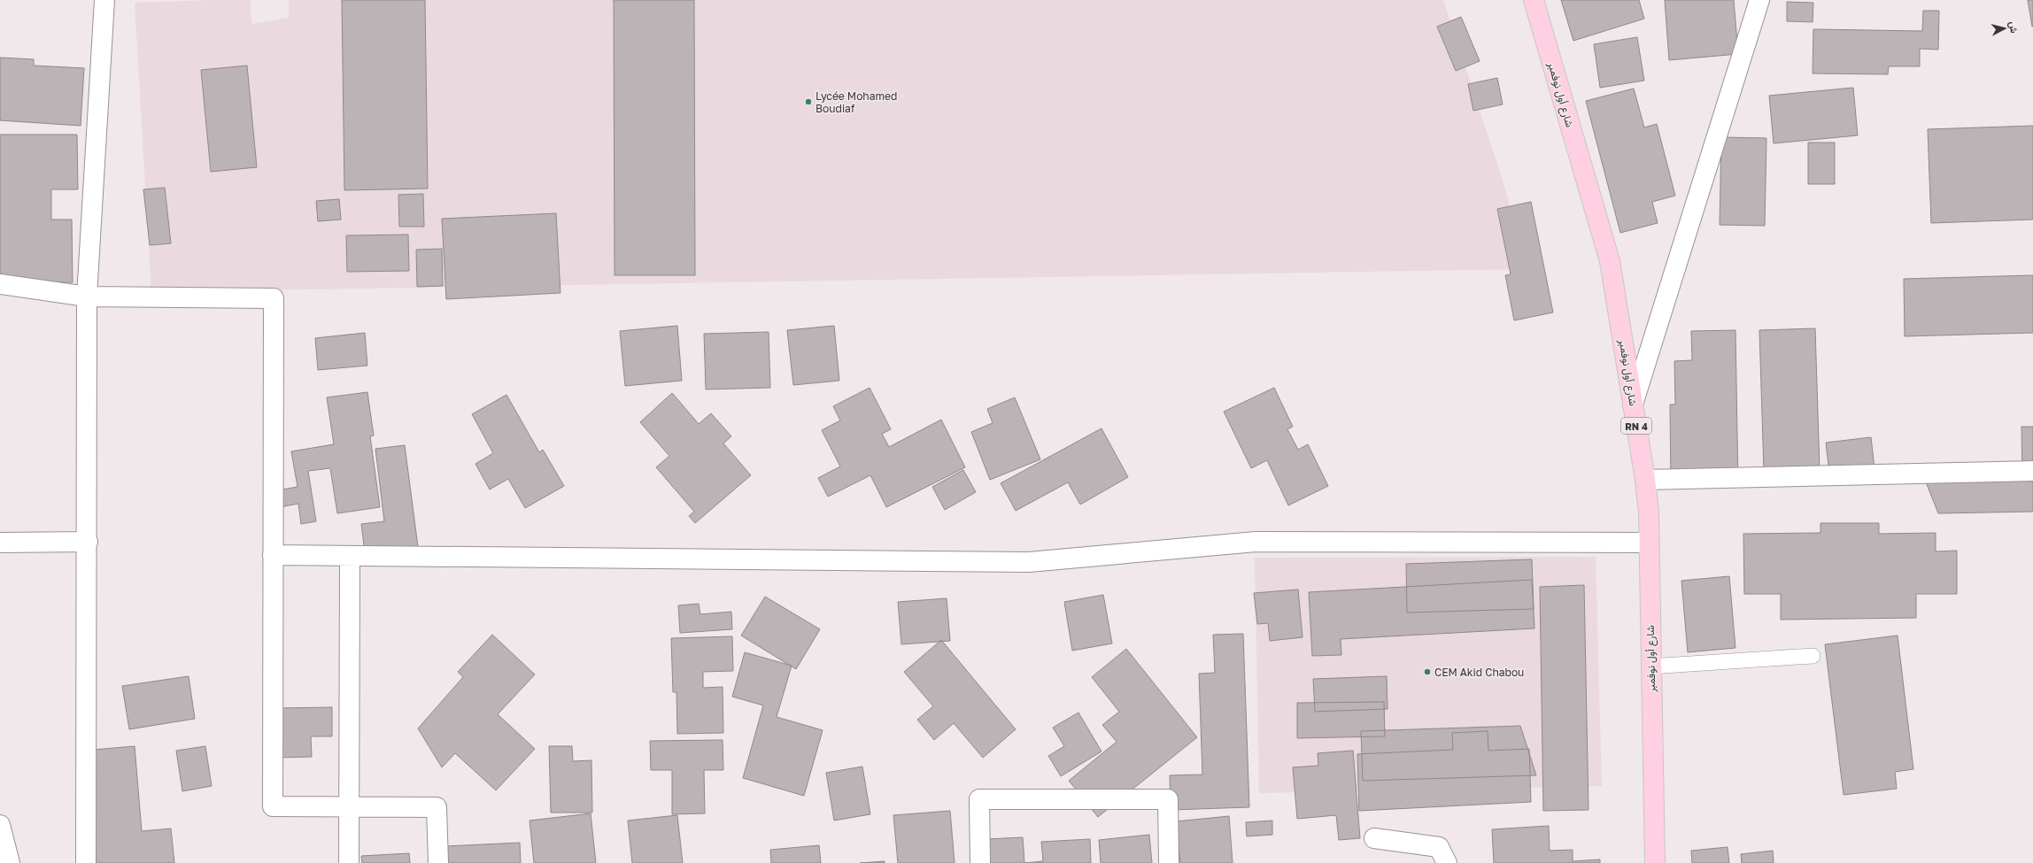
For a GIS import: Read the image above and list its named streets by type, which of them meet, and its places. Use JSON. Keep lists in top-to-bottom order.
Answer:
{
  "streets": {
    "main road": ["شارع أول نوفمبر", "RN 4"]
  },
  "places": ["Lycée Mohamed Boudiaf", "CEM Akid Chabou"],
  "north": "right"
}
